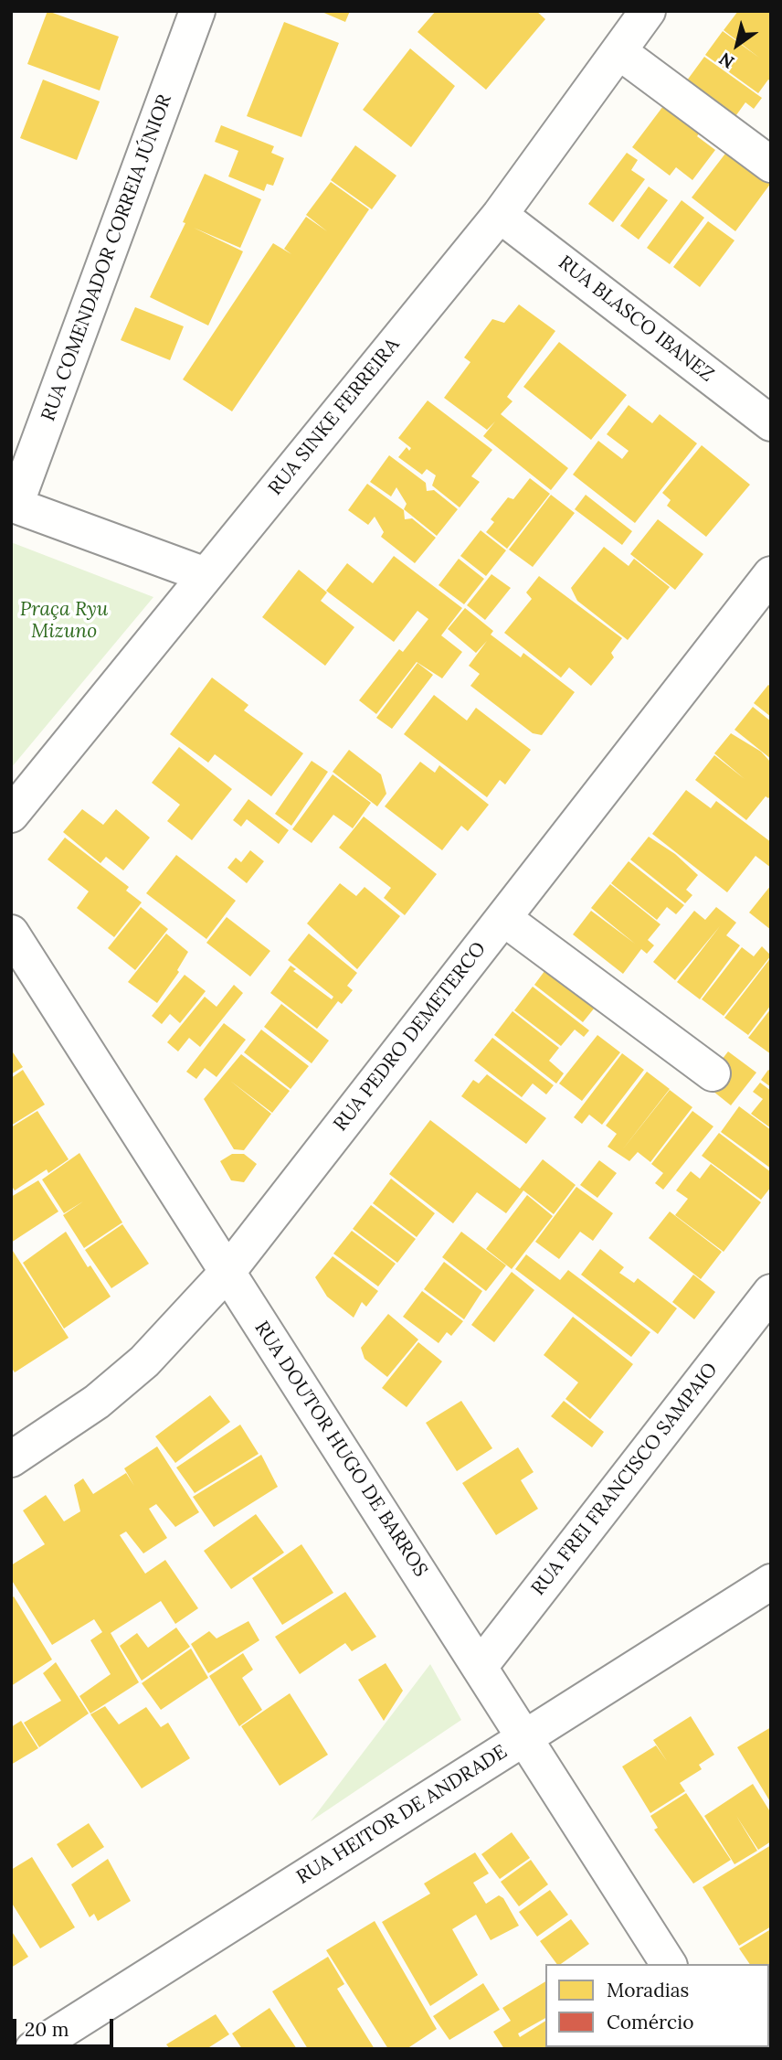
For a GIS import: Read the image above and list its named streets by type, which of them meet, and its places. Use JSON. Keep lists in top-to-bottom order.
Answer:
{
  "streets": {
    "street": [
      "RUA COMENDADOR CORREIA JÚNIOR",
      "RUA BLASCO IBANEZ",
      "RUA SINKE FERREIRA",
      "RUA PEDRO DEMETERCO",
      "RUA DOUTOR HUGO DE BARROS",
      "RUA FREI FRANCISCO SAMPAIO",
      "RUA HEITOR DE ANDRADE"
    ]
  },
  "crossings": [
    ["RUA BLASCO IBANEZ", "RUA SINKE FERREIRA"],
    ["RUA PEDRO DEMETERCO", "RUA DOUTOR HUGO DE BARROS"],
    ["RUA DOUTOR HUGO DE BARROS", "RUA FREI FRANCISCO SAMPAIO"],
    ["RUA DOUTOR HUGO DE BARROS", "RUA HEITOR DE ANDRADE"]
  ],
  "parks": ["Praça Ryu Mizuno"],
  "legend": ["Moradias", "Comércio"],
  "scale_bar": "20 m",
  "north": "bottom left"
}
